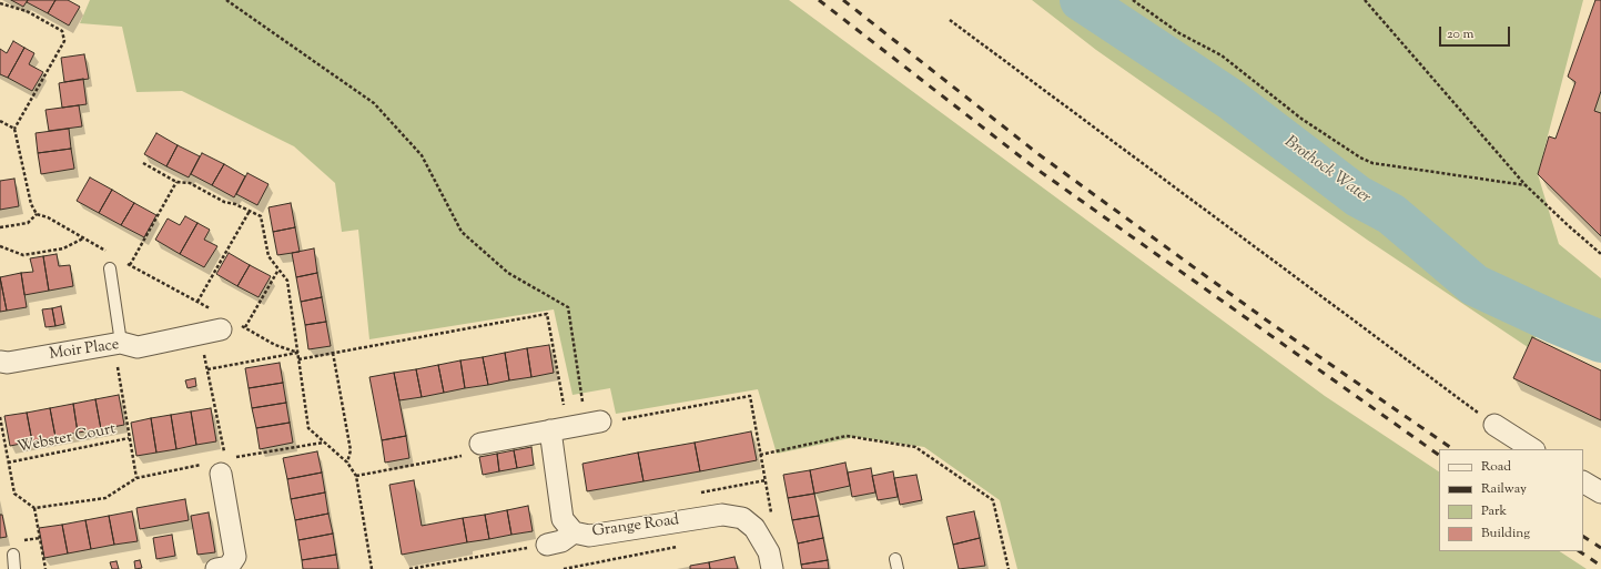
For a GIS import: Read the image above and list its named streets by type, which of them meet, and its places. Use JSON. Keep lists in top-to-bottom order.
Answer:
{
  "streets": {
    "street": ["Moir Place", "Grange Road"],
    "path": ["Webster Court"]
  },
  "water": ["Brothock Water"],
  "legend": [
    "Road",
    "Railway",
    "Park",
    "Building"
  ],
  "scale_bar": "20 m"
}
